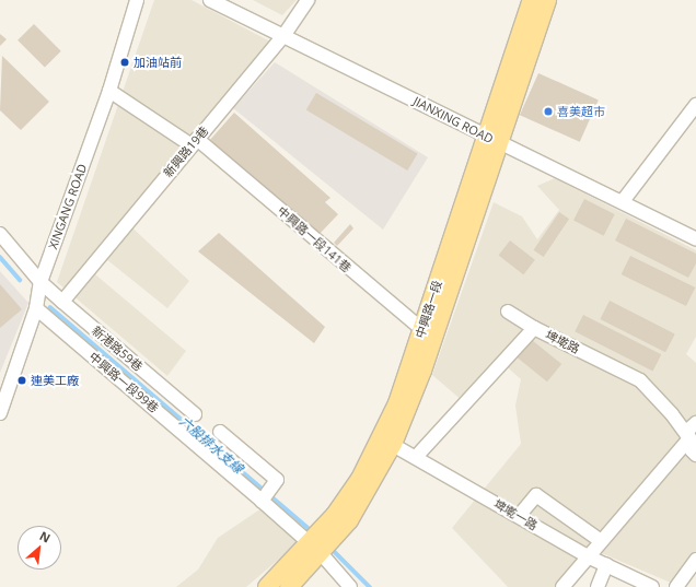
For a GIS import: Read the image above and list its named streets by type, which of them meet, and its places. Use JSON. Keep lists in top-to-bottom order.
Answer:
{
  "streets": {
    "main road": ["中興路一段"],
    "street": [
      "JIANXING ROAD",
      "新興路19巷",
      "XINGANG ROAD",
      "中興路一段141巷",
      "埤墘路",
      "新港路59巷",
      "中興路一段99巷",
      "埤墘一路"
    ]
  },
  "crossings": [
    ["JIANXING ROAD", "新興路19巷"],
    ["JIANXING ROAD", "中興路一段"],
    ["新興路19巷", "中興路一段141巷"],
    ["新興路19巷", "新港路59巷"],
    ["XINGANG ROAD", "中興路一段141巷"],
    ["XINGANG ROAD", "新港路59巷"],
    ["XINGANG ROAD", "中興路一段99巷"],
    ["中興路一段141巷", "中興路一段"],
    ["中興路一段", "中興路一段99巷"],
    ["中興路一段", "埤墘一路"],
    ["埤墘路", "埤墘一路"]
  ],
  "water": ["六股排水支線"],
  "places": ["加油站前", "喜美超市", "連美工廠"],
  "north": "top right"
}
